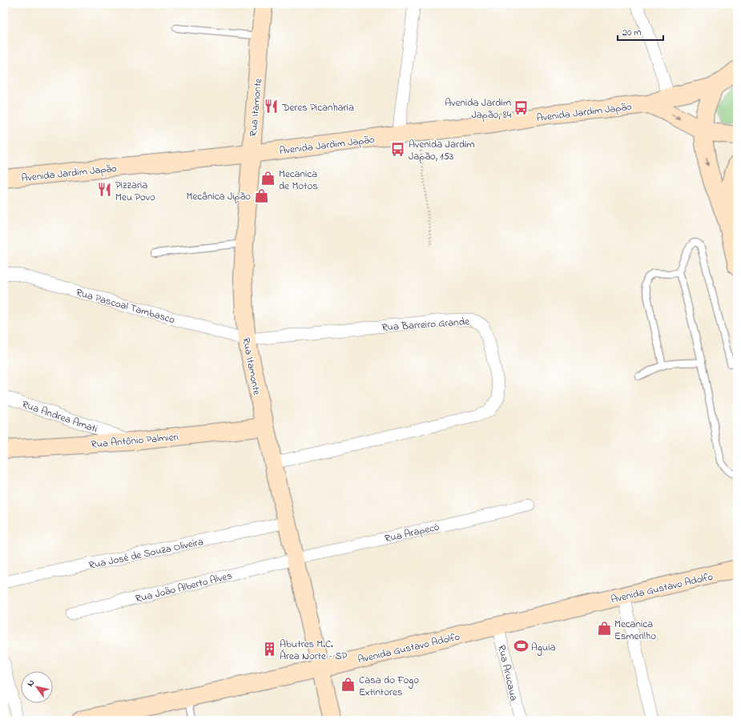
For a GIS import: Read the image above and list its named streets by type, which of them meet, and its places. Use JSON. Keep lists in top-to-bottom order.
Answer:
{
  "streets": {
    "main road": [
      "Rua Itamonte",
      "Avenida Jardim Japão",
      "Rua Antônio Palmieri",
      "Avenida Gustavo Adolfo"
    ],
    "street": [
      "Rua Pascoal Tambasco",
      "Rua Barreiro Grande",
      "Rua Andrea Amati",
      "Rua Arapecó",
      "Rua José de Souza Oliveira",
      "Rua João Alberto Alves",
      "Rua Arucaua"
    ]
  },
  "crossings": [
    ["Rua Itamonte", "Avenida Jardim Japão"],
    ["Rua Itamonte", "Rua Pascoal Tambasco"],
    ["Rua Itamonte", "Rua Barreiro Grande"],
    ["Rua Itamonte", "Rua Antônio Palmieri"],
    ["Rua Itamonte", "Rua Arapecó"],
    ["Rua Itamonte", "Rua José de Souza Oliveira"],
    ["Rua Itamonte", "Rua João Alberto Alves"],
    ["Rua Itamonte", "Avenida Gustavo Adolfo"],
    ["Rua Pascoal Tambasco", "Rua Barreiro Grande"],
    ["Rua Andrea Amati", "Rua Antônio Palmieri"],
    ["Rua Arapecó", "Rua João Alberto Alves"],
    ["Avenida Gustavo Adolfo", "Rua Arucaua"]
  ],
  "places": {
    "restaurant": ["Deres Picanharia", "Pizzaria Meu Povo"],
    "bus stop": ["Avenida Jardim Japão, 84", "Avenida Jardim Japão, 153"],
    "shop": [
      "Mecanica de Motos",
      "Mecânica Jipão",
      "Mecanica Esmerilho",
      "Casa do Fogo Extintores"
    ],
    "sports": ["Aguia"],
    "building": ["Abutres M.C. Área Norte - SP"]
  },
  "scale_bar": "20 m",
  "north": "top left"
}
